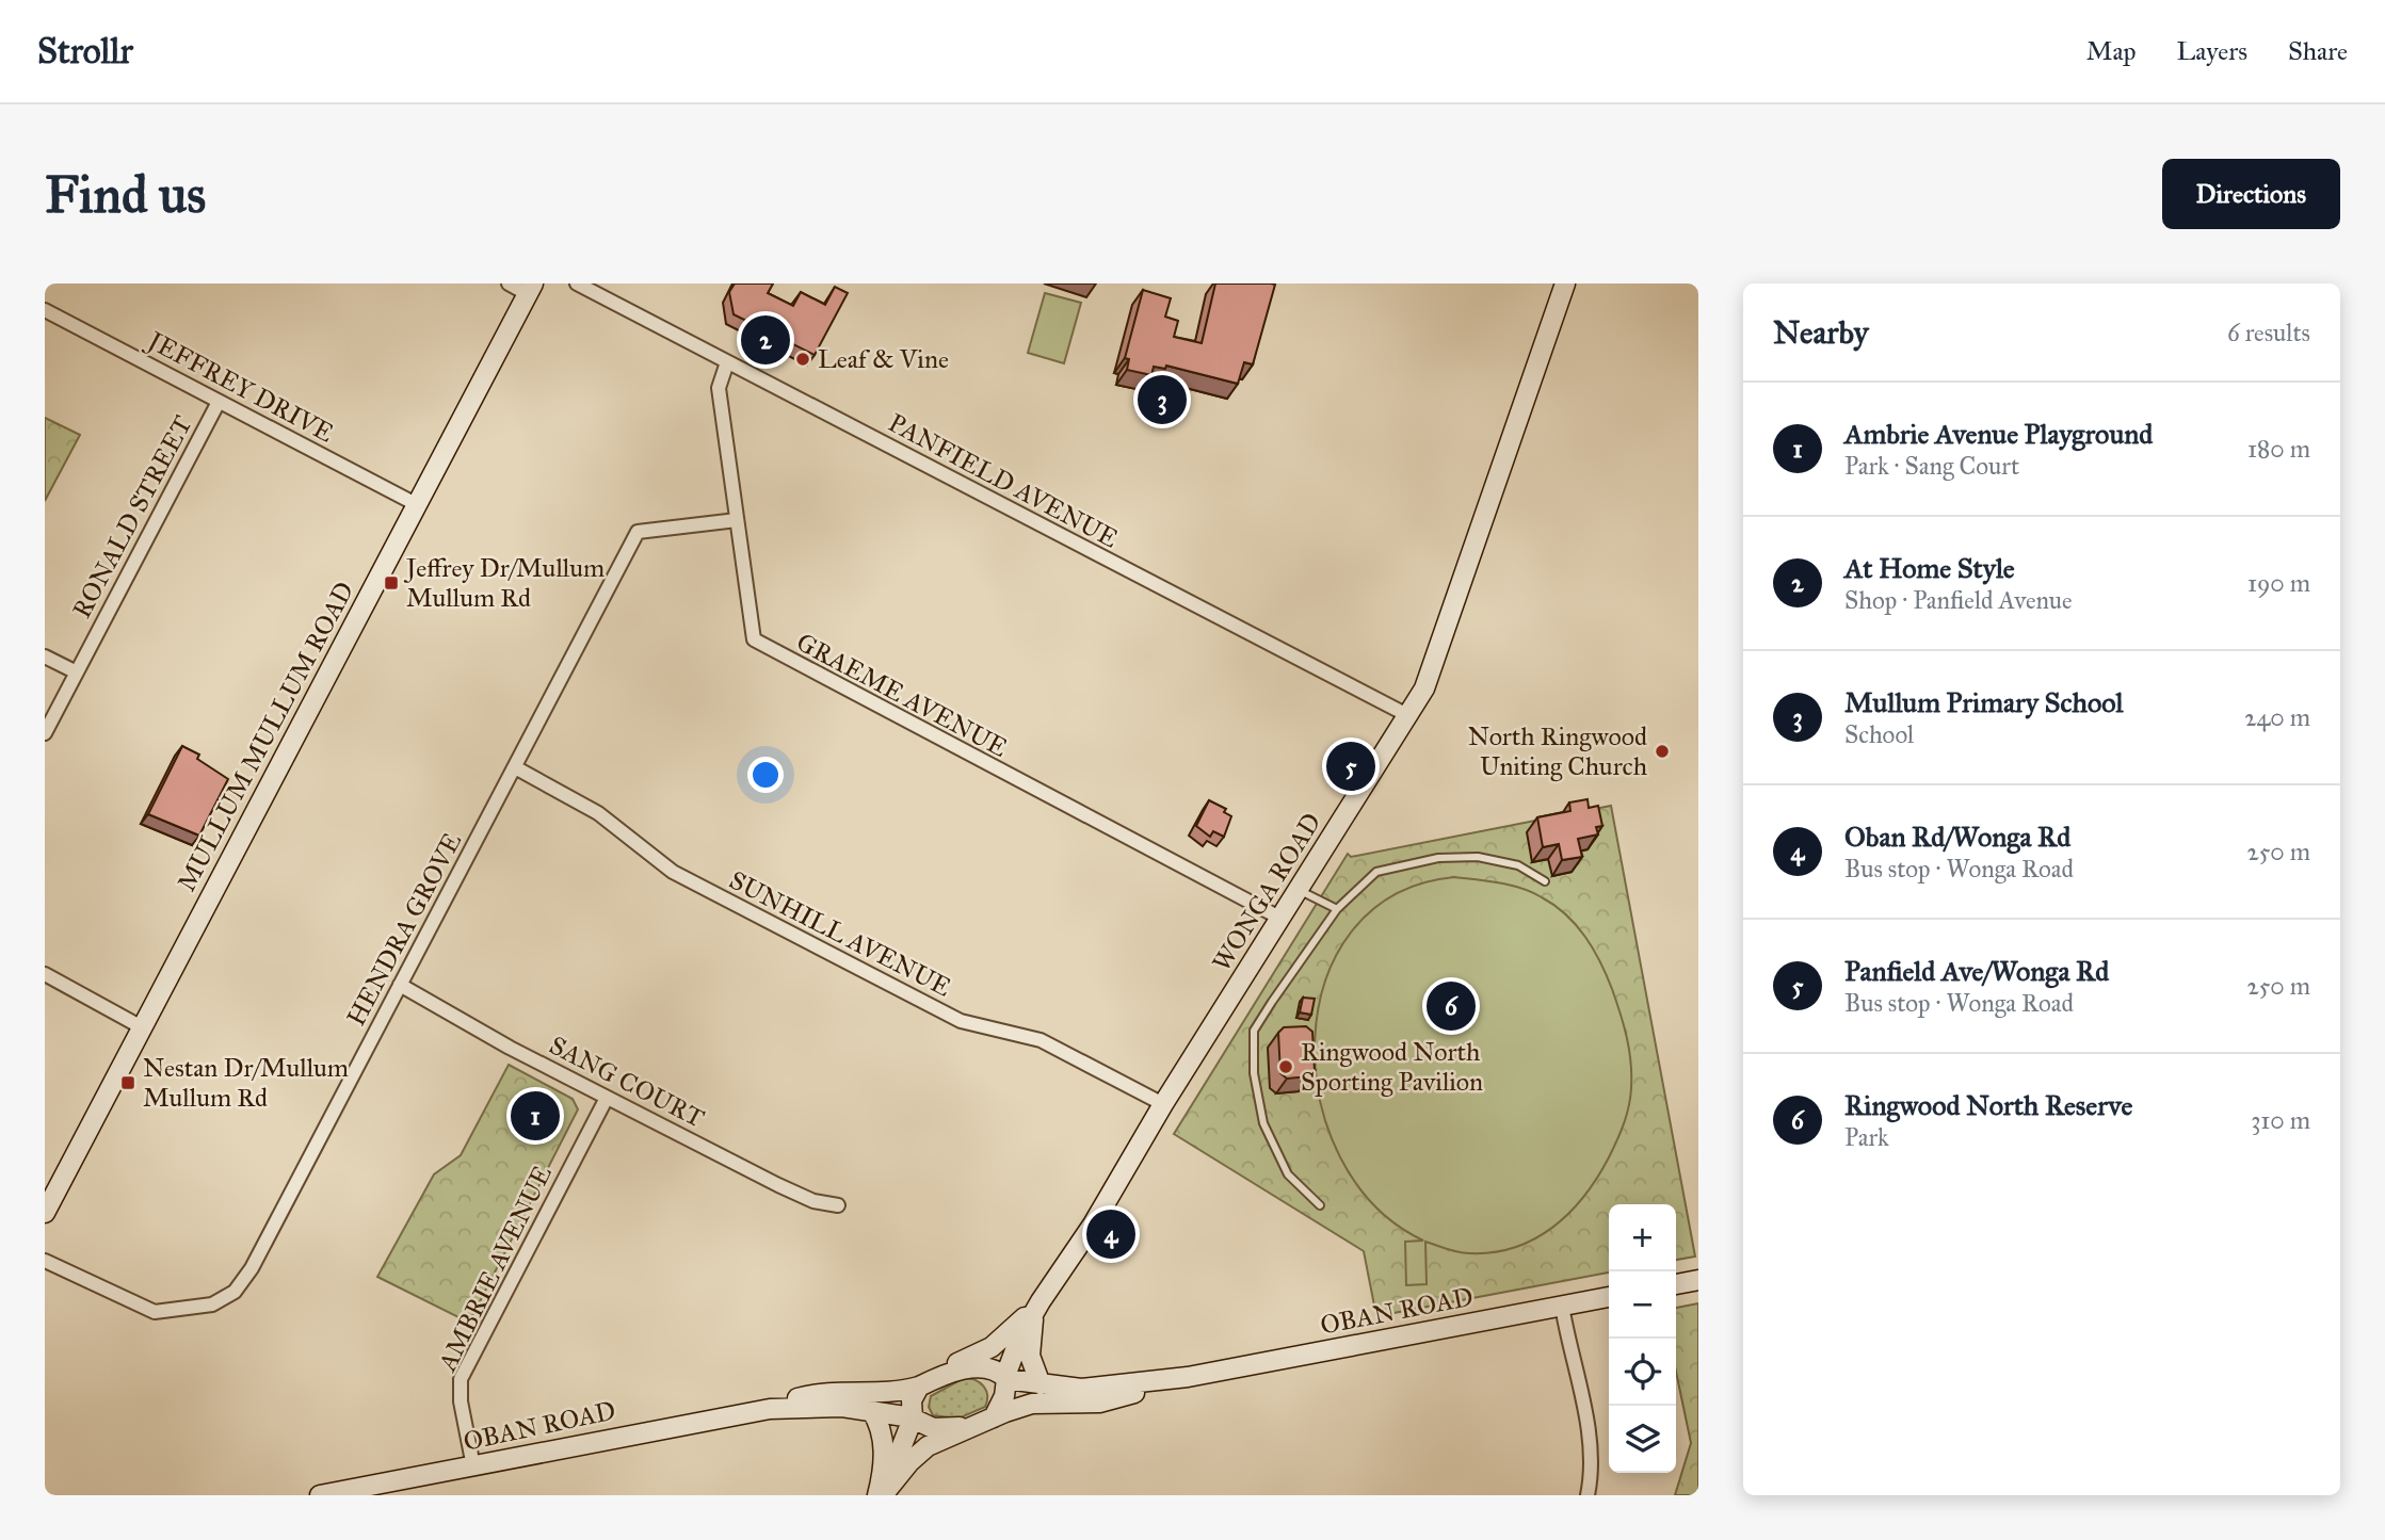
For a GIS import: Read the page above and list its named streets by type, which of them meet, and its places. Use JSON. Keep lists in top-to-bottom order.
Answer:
{
  "streets": {
    "main road": ["MULLUM MULLUM ROAD", "WONGA ROAD", "OBAN ROAD"],
    "street": [
      "JEFFREY DRIVE",
      "PANFIELD AVENUE",
      "RONALD STREET",
      "GRAEME AVENUE",
      "HENDRA GROVE",
      "SUNHILL AVENUE",
      "SANG COURT",
      "AMBRIE AVENUE"
    ]
  },
  "crossings": [
    ["JEFFREY DRIVE", "RONALD STREET"],
    ["JEFFREY DRIVE", "MULLUM MULLUM ROAD"],
    ["PANFIELD AVENUE", "GRAEME AVENUE"],
    ["PANFIELD AVENUE", "WONGA ROAD"],
    ["GRAEME AVENUE", "WONGA ROAD"],
    ["GRAEME AVENUE", "HENDRA GROVE"],
    ["WONGA ROAD", "SUNHILL AVENUE"],
    ["WONGA ROAD", "OBAN ROAD"],
    ["HENDRA GROVE", "SUNHILL AVENUE"],
    ["HENDRA GROVE", "SANG COURT"],
    ["SANG COURT", "AMBRIE AVENUE"],
    ["AMBRIE AVENUE", "OBAN ROAD"]
  ],
  "places": {
    "other": ["Leaf & Vine", "North Ringwood Uniting Church", "Ringwood North Sporting Pavilion"],
    "transit": ["Jeffrey Dr/Mullum Mullum Rd", "Nestan Dr/Mullum Mullum Rd"]
  },
  "page": {
    "header": "Strollr",
    "nav": ["Map", "Layers", "Share"],
    "buttons": "Directions",
    "title": "Find us",
    "heading": ["Nearby", "6 results"],
    "pins": [
      "2",
      "3",
      "5",
      "6",
      "1",
      "4"
    ],
    "list": [
      {
        "mark": "1",
        "name": "Ambrie Avenue Playground",
        "note": "Park · Sang Court",
        "value": "180 m"
      },
      {
        "mark": "2",
        "name": "At Home Style",
        "note": "Shop · Panfield Avenue",
        "value": "190 m"
      },
      {
        "mark": "3",
        "name": "Mullum Primary School",
        "note": "School",
        "value": "240 m"
      },
      {
        "mark": "4",
        "name": "Oban Rd/Wonga Rd",
        "note": "Bus stop · Wonga Road",
        "value": "250 m"
      },
      {
        "mark": "5",
        "name": "Panfield Ave/Wonga Rd",
        "note": "Bus stop · Wonga Road",
        "value": "250 m"
      },
      {
        "mark": "6",
        "name": "Ringwood North Reserve",
        "note": "Park",
        "value": "310 m"
      }
    ],
    "map_buttons": ["+", "−"]
  }
}
